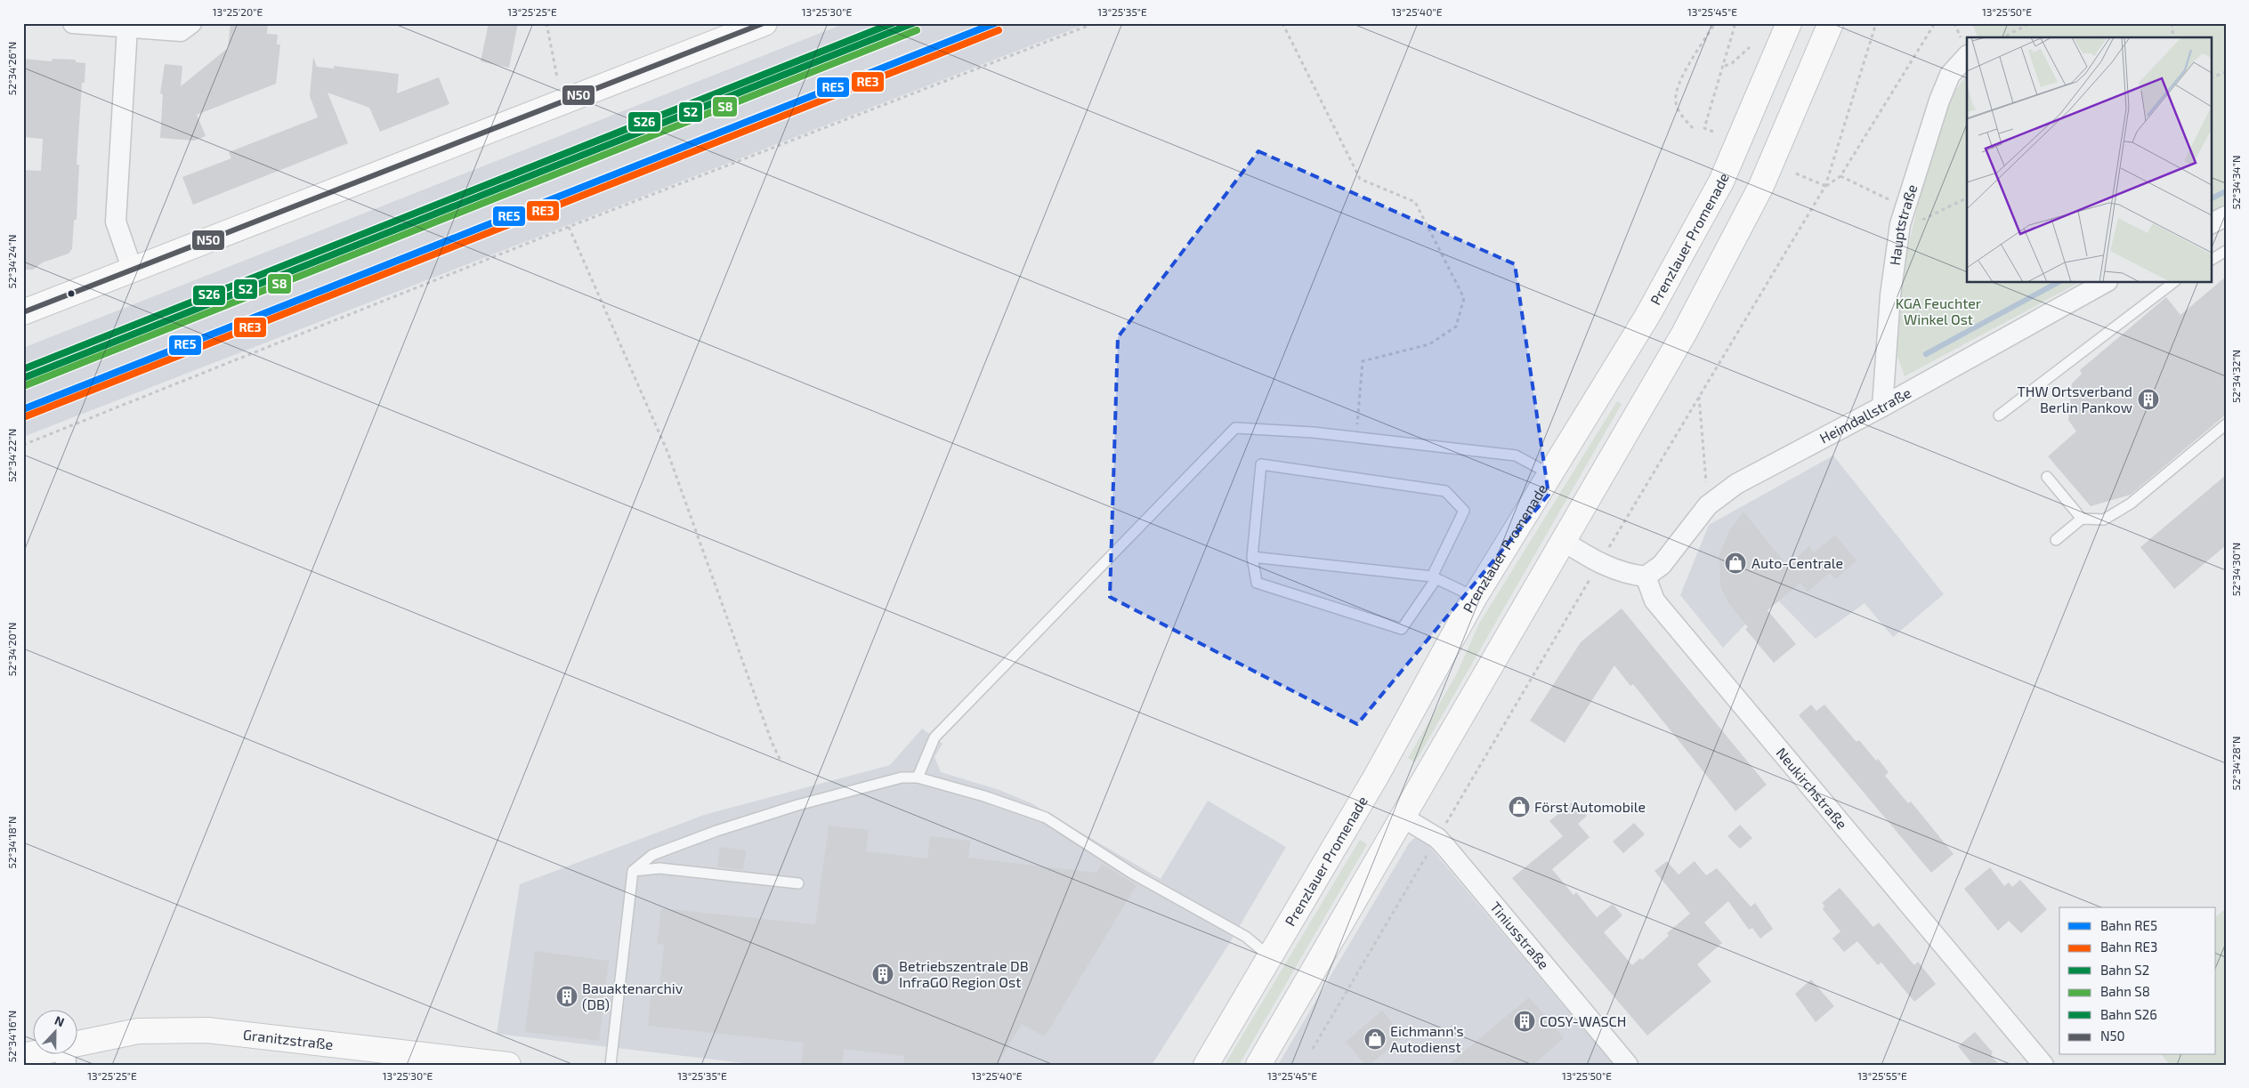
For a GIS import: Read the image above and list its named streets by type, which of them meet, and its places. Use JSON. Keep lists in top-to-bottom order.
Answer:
{
  "streets": {
    "main road": ["Prenzlauer Promenade", "Granitzstraße"],
    "street": [
      "Hauptstraße",
      "Heimdallstraße",
      "Neukirchstraße",
      "Tiniusstraße"
    ]
  },
  "crossings": [
    ["Hauptstraße", "Heimdallstraße"],
    ["Heimdallstraße", "Neukirchstraße"]
  ],
  "parks": ["KGA Feuchter Winkel Ost"],
  "places": {
    "building": [
      "THW Ortsverband Berlin Pankow",
      "Betriebszentrale DB InfraGO Region Ost",
      "Bauaktenarchiv (DB)",
      "COSY-WASCH"
    ],
    "shop": ["Auto-Centrale", "Först Automobile", "Eichmann's Autodienst"]
  },
  "lines": [
    "rail line RE5",
    "rail line S2",
    "rail line S26",
    "transit line N50",
    "rail line RE3",
    "rail line S8"
  ],
  "legend": [
    "Bahn RE5",
    "Bahn RE3",
    "Bahn S2",
    "Bahn S8",
    "Bahn S26",
    "N50"
  ],
  "north": "top",
  "coordinates": [
    "13°25'20\"E",
    "13°25'25\"E",
    "13°25'30\"E",
    "13°25'35\"E",
    "13°25'40\"E",
    "13°25'45\"E",
    "13°25'50\"E",
    "52°34'26\"N",
    "52°34'34\"N",
    "52°34'24\"N",
    "52°34'32\"N",
    "52°34'22\"N",
    "52°34'30\"N",
    "52°34'20\"N",
    "52°34'28\"N",
    "52°34'18\"N",
    "52°34'16\"N",
    "13°25'55\"E"
  ]
}
